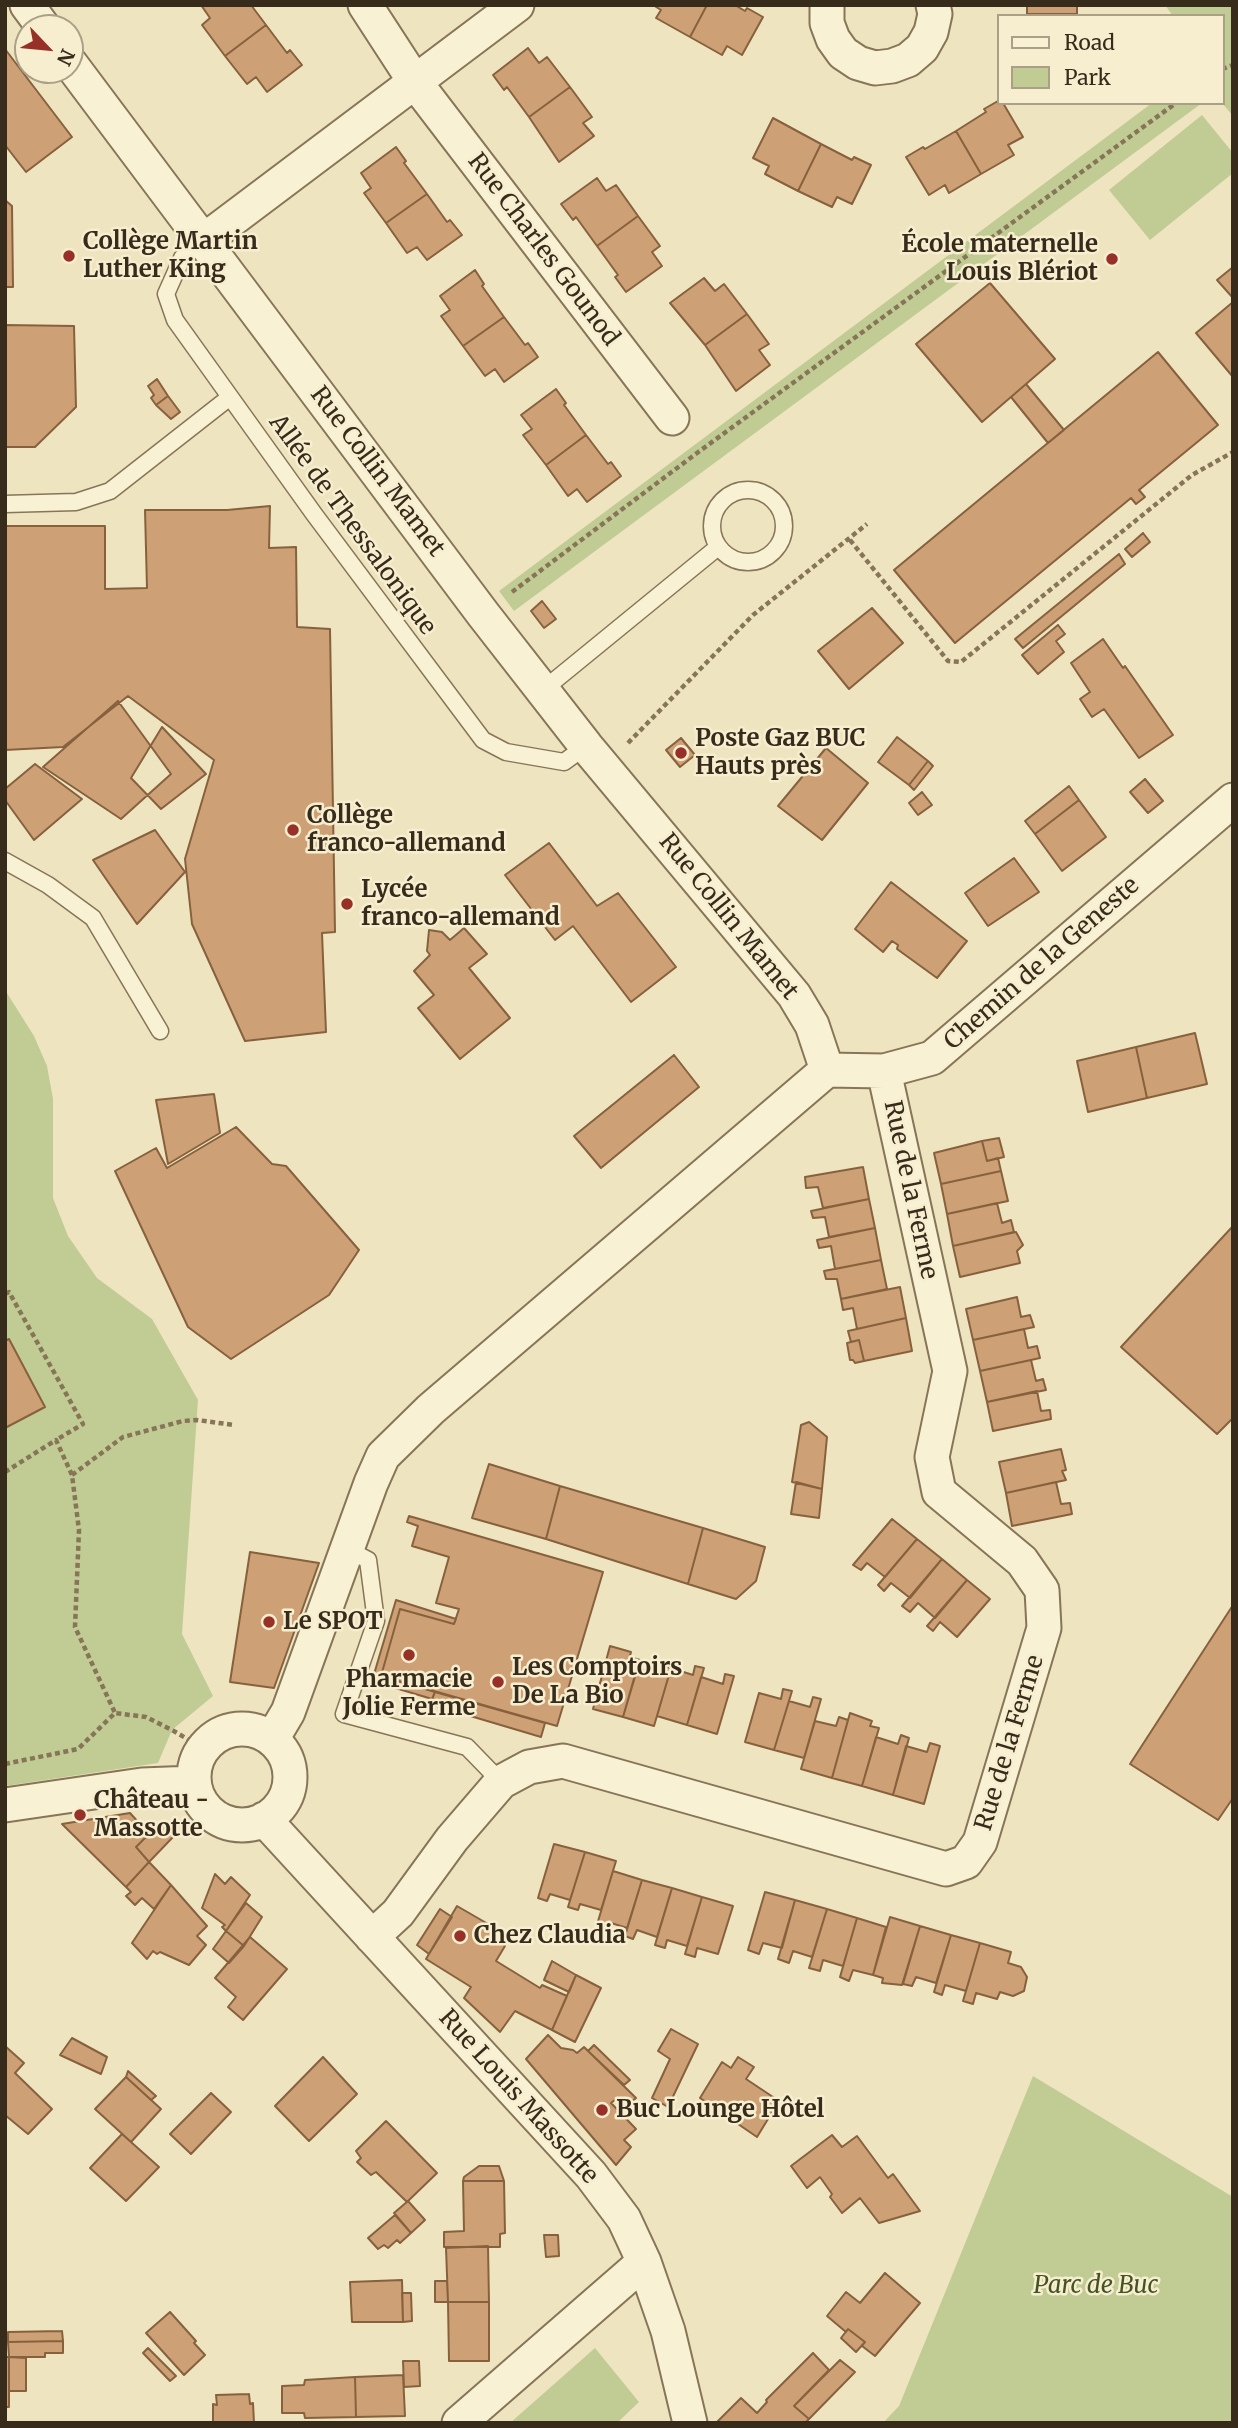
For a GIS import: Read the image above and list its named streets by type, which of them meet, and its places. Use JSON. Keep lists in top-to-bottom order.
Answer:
{
  "streets": {
    "street": [
      "Rue Charles Gounod",
      "Rue Collin Mamet",
      "Chemin de la Geneste",
      "Rue de la Ferme",
      "Rue Louis Massotte"
    ],
    "lane": ["Allée de Thessalonique"]
  },
  "crossings": [
    ["Rue Collin Mamet", "Allée de Thessalonique"],
    ["Rue Collin Mamet", "Chemin de la Geneste"],
    ["Chemin de la Geneste", "Rue de la Ferme"],
    ["Rue de la Ferme", "Rue Louis Massotte"]
  ],
  "parks": ["Parc de Buc"],
  "places": [
    "Collège Martin Luther King",
    "École maternelle Louis Blériot",
    "Poste Gaz BUC Hauts près",
    "Collège franco-allemand",
    "Lycée franco-allemand",
    "Le SPOT",
    "Pharmacie Jolie Ferme",
    "Les Comptoirs De La Bio",
    "Château - Massotte",
    "Chez Claudia",
    "Buc Lounge Hôtel"
  ],
  "legend": ["Road", "Park"],
  "north": "bottom right"
}
